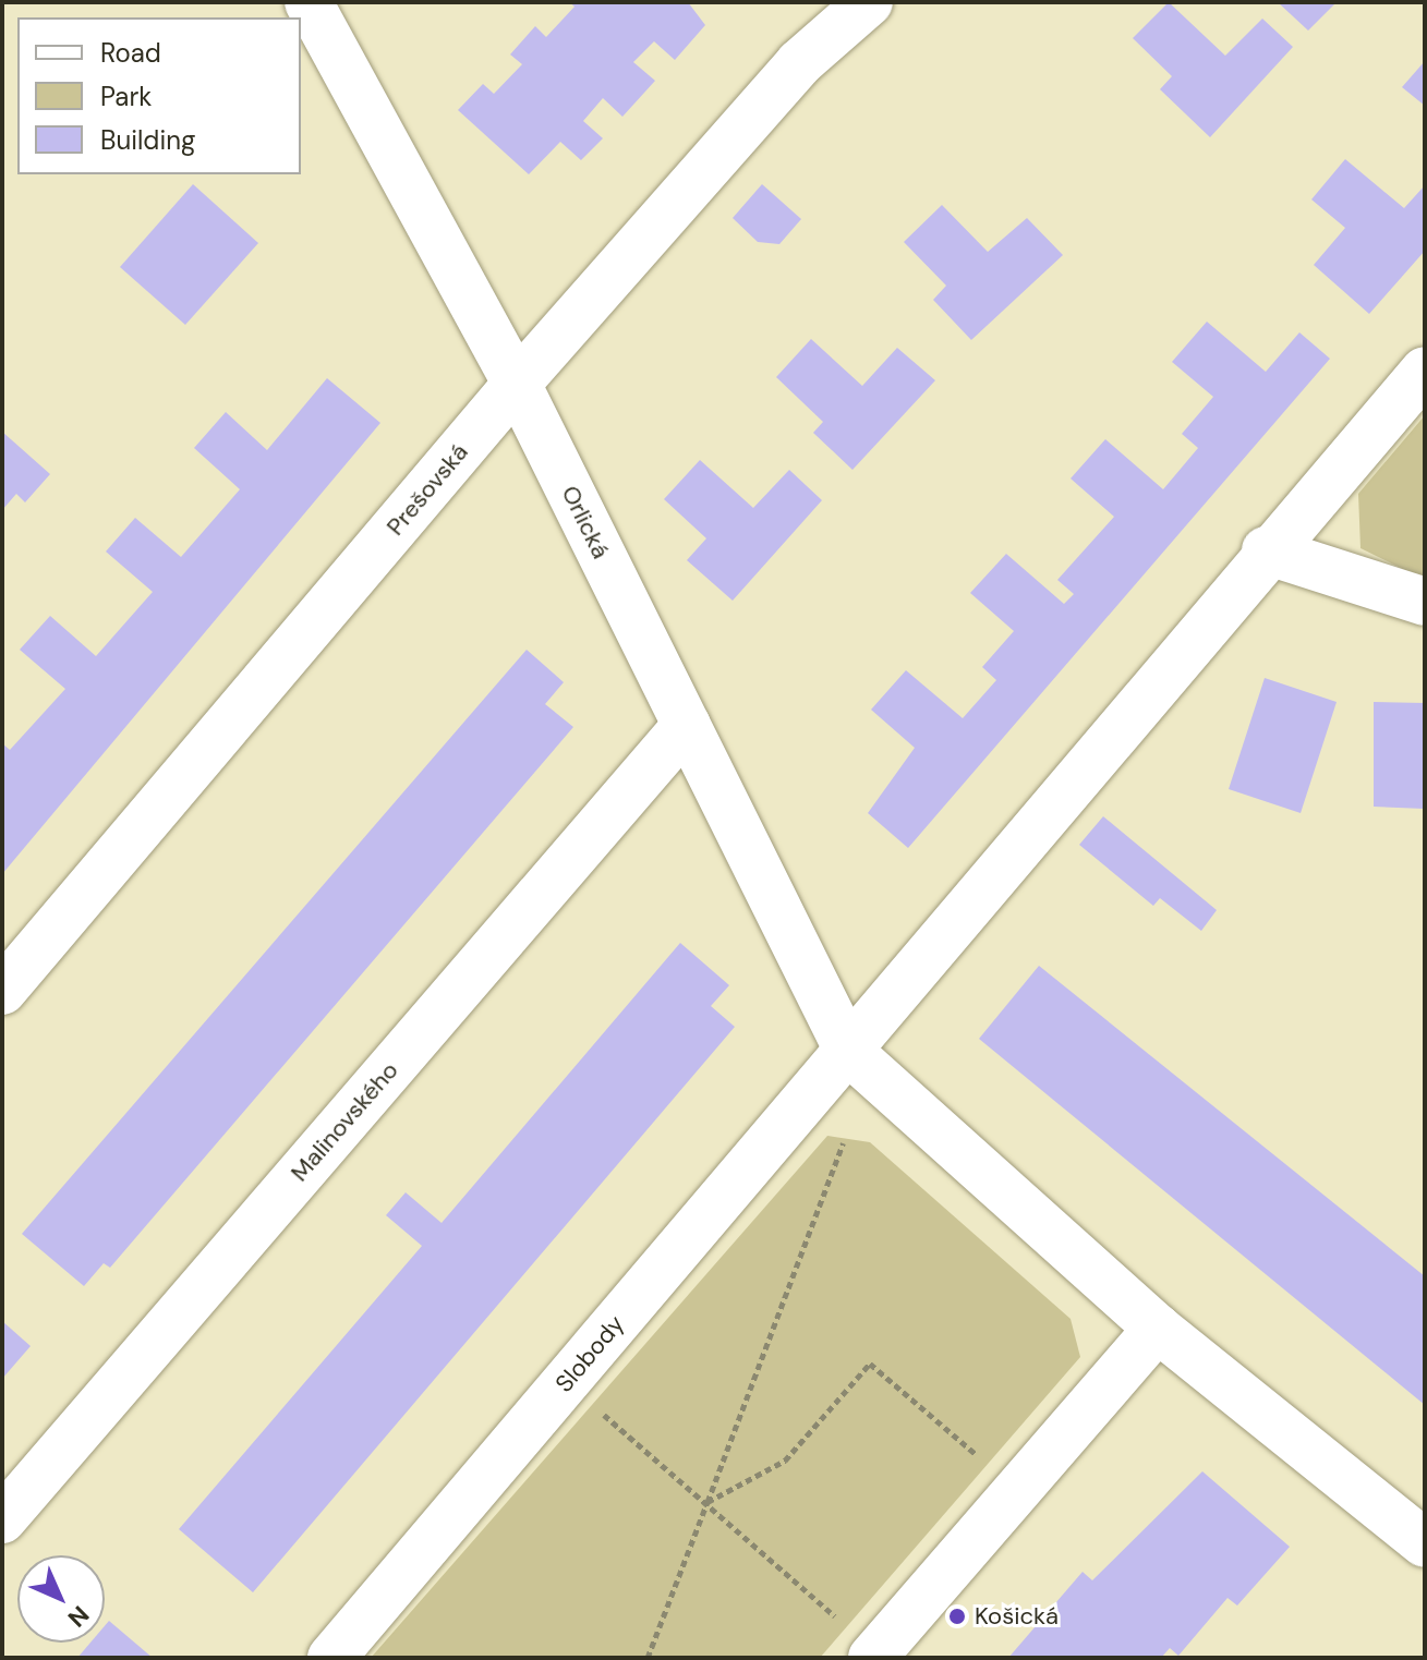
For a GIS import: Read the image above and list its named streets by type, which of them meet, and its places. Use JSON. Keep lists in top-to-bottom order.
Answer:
{
  "streets": {
    "street": [
      "Prešovská",
      "Orlická",
      "Malinovského",
      "Slobody"
    ]
  },
  "crossings": [
    ["Prešovská", "Orlická"],
    ["Orlická", "Malinovského"],
    ["Orlická", "Slobody"]
  ],
  "places": ["Košická"],
  "legend": ["Road", "Park", "Building"],
  "north": "bottom right"
}
